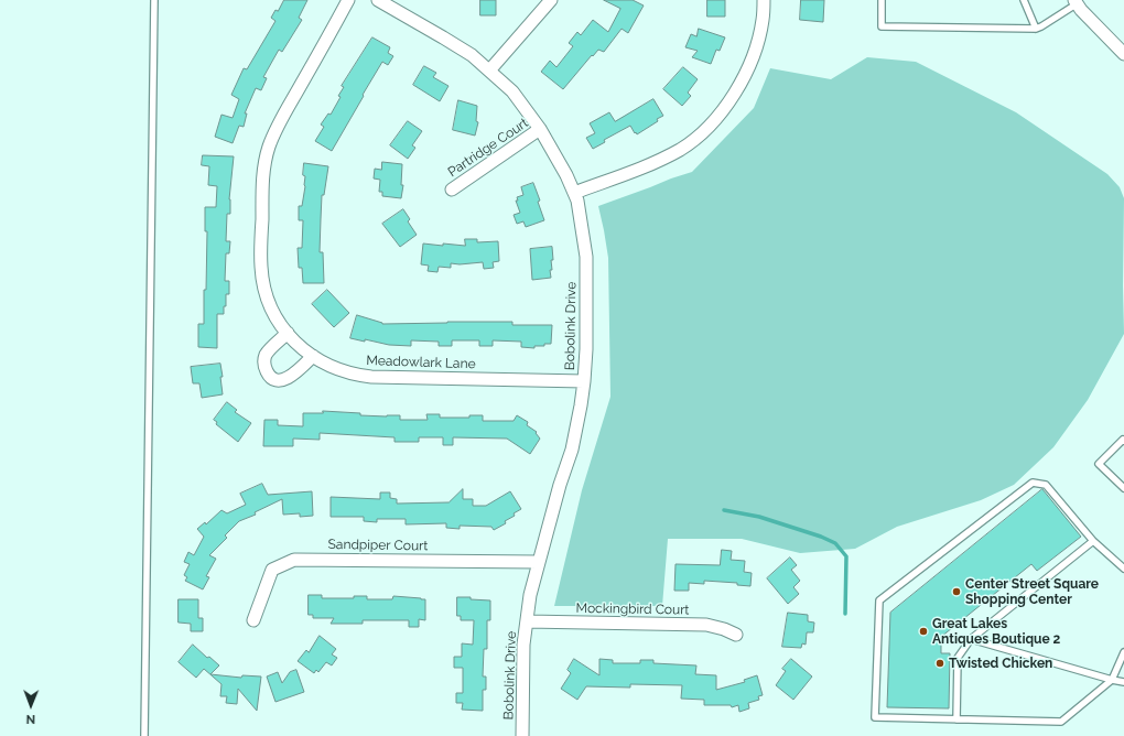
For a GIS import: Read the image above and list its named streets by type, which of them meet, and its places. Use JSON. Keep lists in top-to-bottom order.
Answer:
{
  "streets": {
    "street": [
      "Partridge Court",
      "Bobolink Drive",
      "Meadowlark Lane",
      "Sandpiper Court",
      "Mockingbird Court"
    ]
  },
  "crossings": [
    ["Partridge Court", "Bobolink Drive"],
    ["Bobolink Drive", "Meadowlark Lane"],
    ["Bobolink Drive", "Sandpiper Court"],
    ["Bobolink Drive", "Mockingbird Court"]
  ],
  "places": ["Center Street Square Shopping Center", "Great Lakes Antiques Boutique 2", "Twisted Chicken"],
  "north": "bottom"
}
